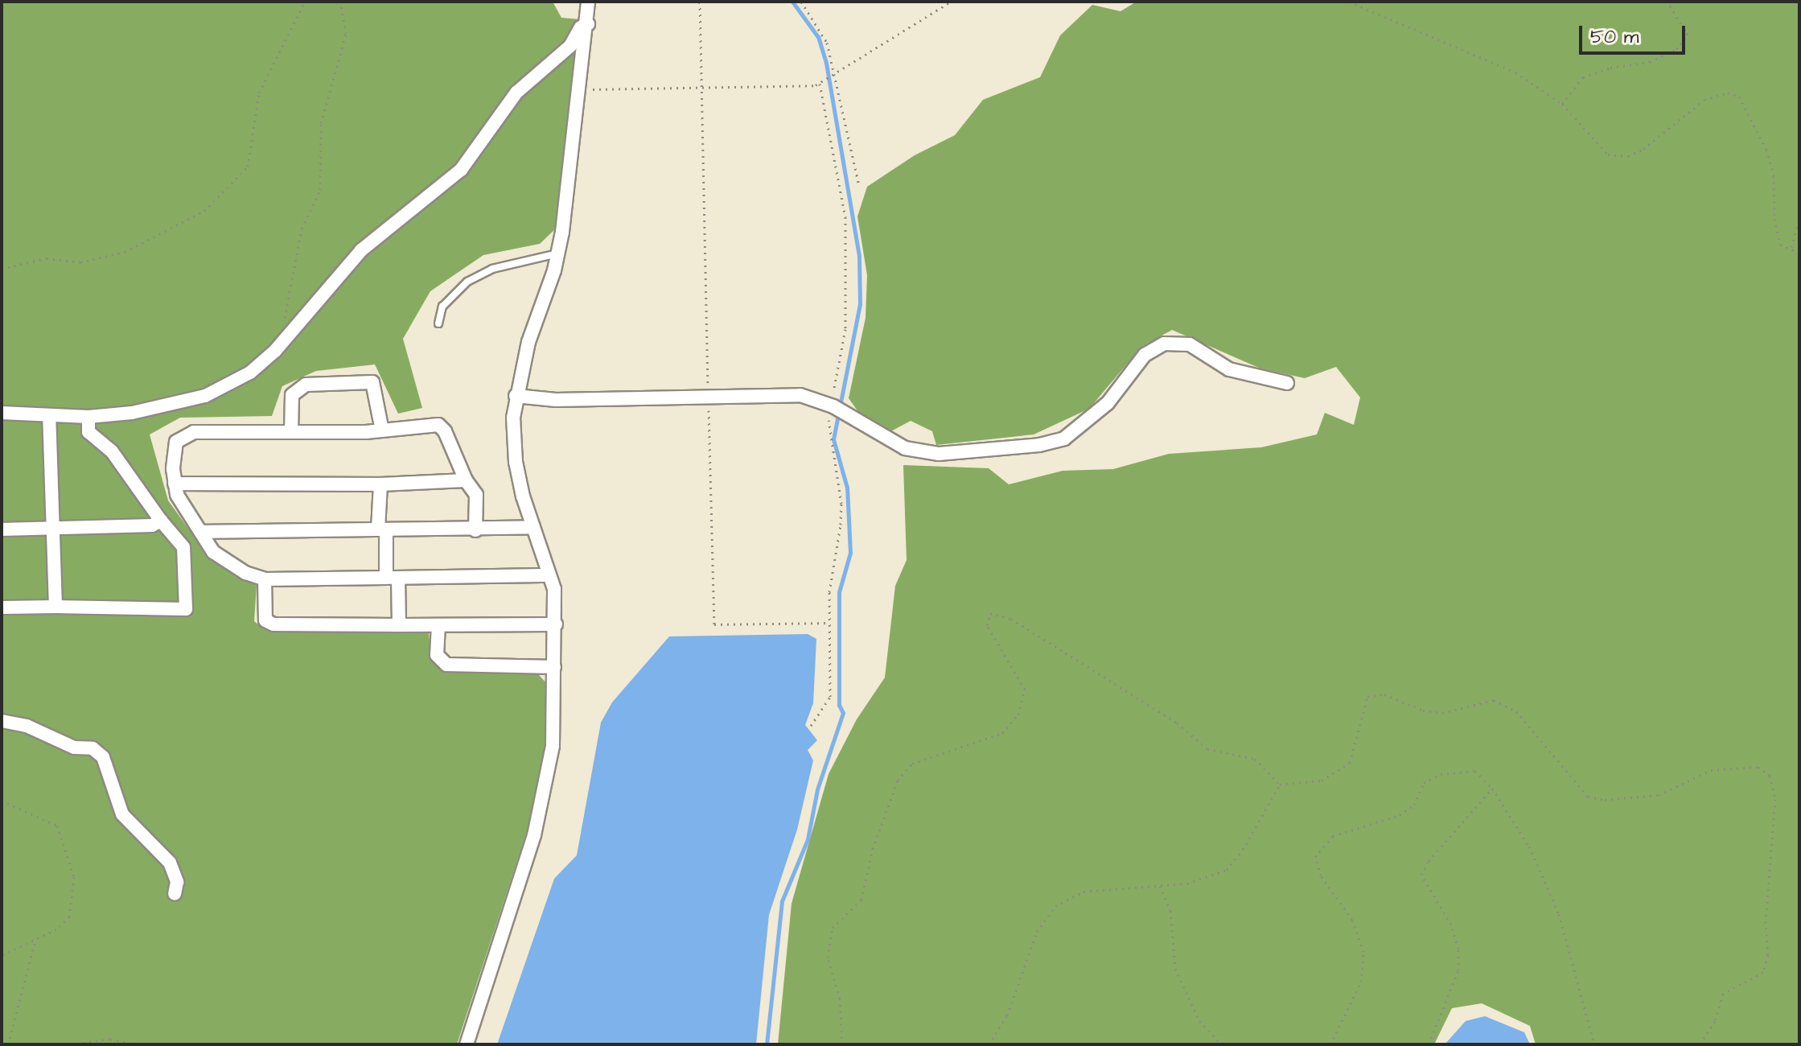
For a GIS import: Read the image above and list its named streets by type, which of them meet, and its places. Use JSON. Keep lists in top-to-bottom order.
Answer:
{
  "scale_bar": "50 m"
}
